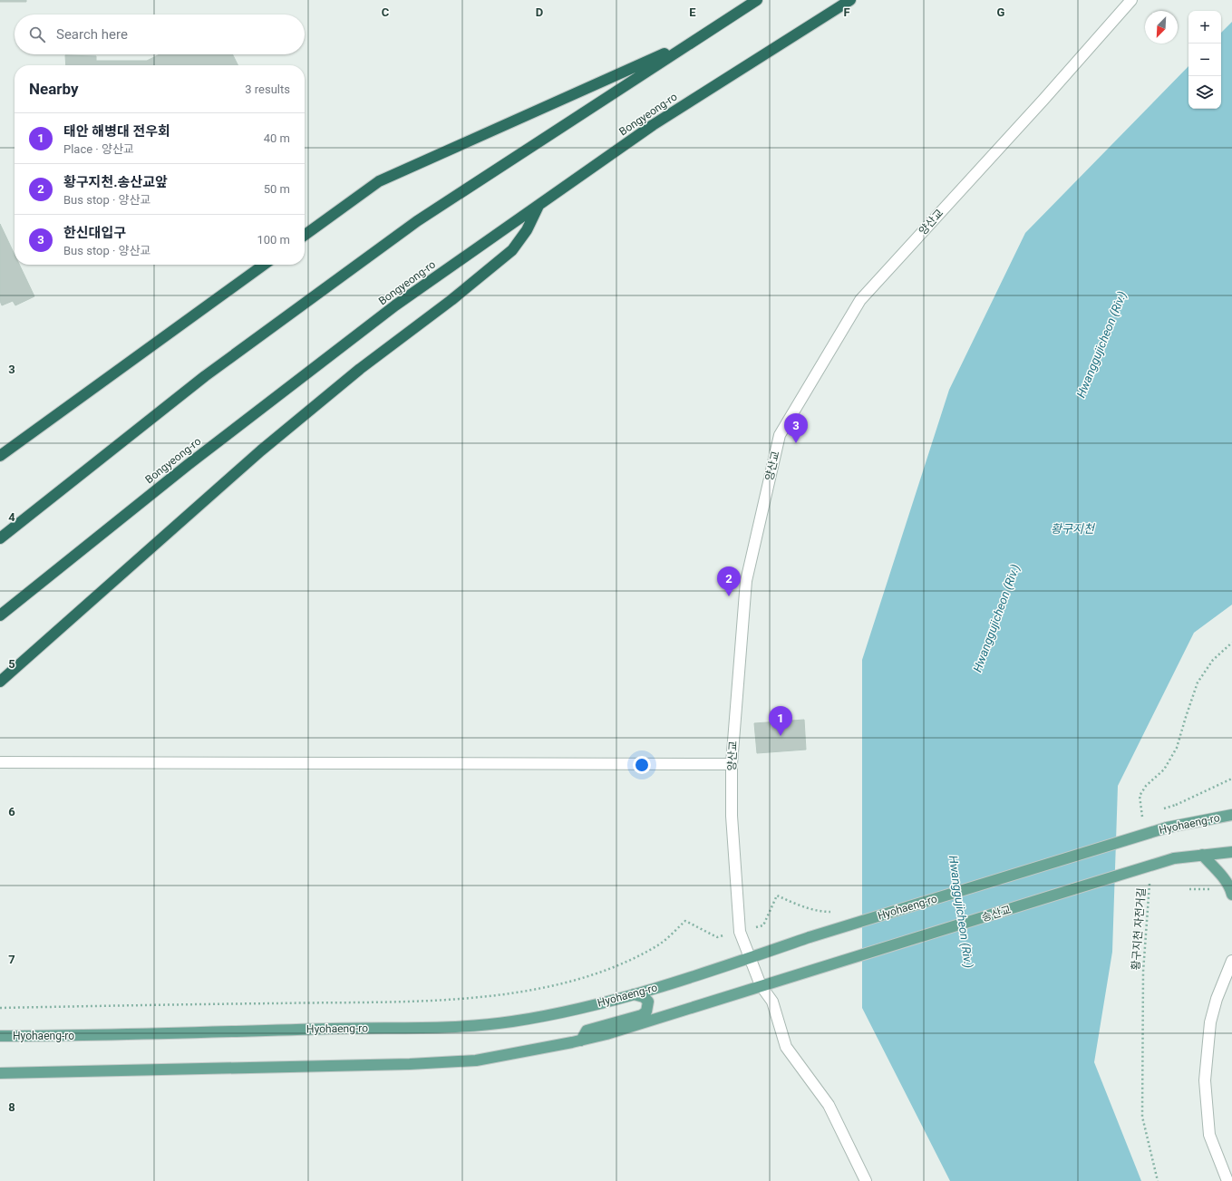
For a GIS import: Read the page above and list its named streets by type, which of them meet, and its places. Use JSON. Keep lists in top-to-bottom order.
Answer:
{
  "streets": {
    "highway": ["Bongyeong-ro"],
    "main road": ["Hyohaeng-ro", "송산교"],
    "street": ["양산교"],
    "path": ["황구지천 자전거길"]
  },
  "crossings": [
    ["양산교", "Hyohaeng-ro"],
    ["양산교", "송산교"]
  ],
  "water": ["Hwanggujicheon (Riv.)", "황구지천"],
  "north": "bottom left",
  "page": {
    "map_buttons": ["+", "−"],
    "search": "Search here",
    "heading": ["Nearby", "3 results"],
    "list": [
      {
        "mark": "1",
        "name": "태안 해병대 전우회",
        "note": "Place · 양산교",
        "value": "40 m"
      },
      {
        "mark": "2",
        "name": "황구지천.송산교앞",
        "note": "Bus stop · 양산교",
        "value": "50 m"
      },
      {
        "mark": "3",
        "name": "한신대입구",
        "note": "Bus stop · 양산교",
        "value": "100 m"
      }
    ],
    "pins": ["3", "2", "1"]
  },
  "grid": {
    "columns": [
      "C",
      "D",
      "E",
      "F",
      "G"
    ],
    "rows": [
      "3",
      "4",
      "5",
      "6",
      "7",
      "8"
    ]
  }
}
